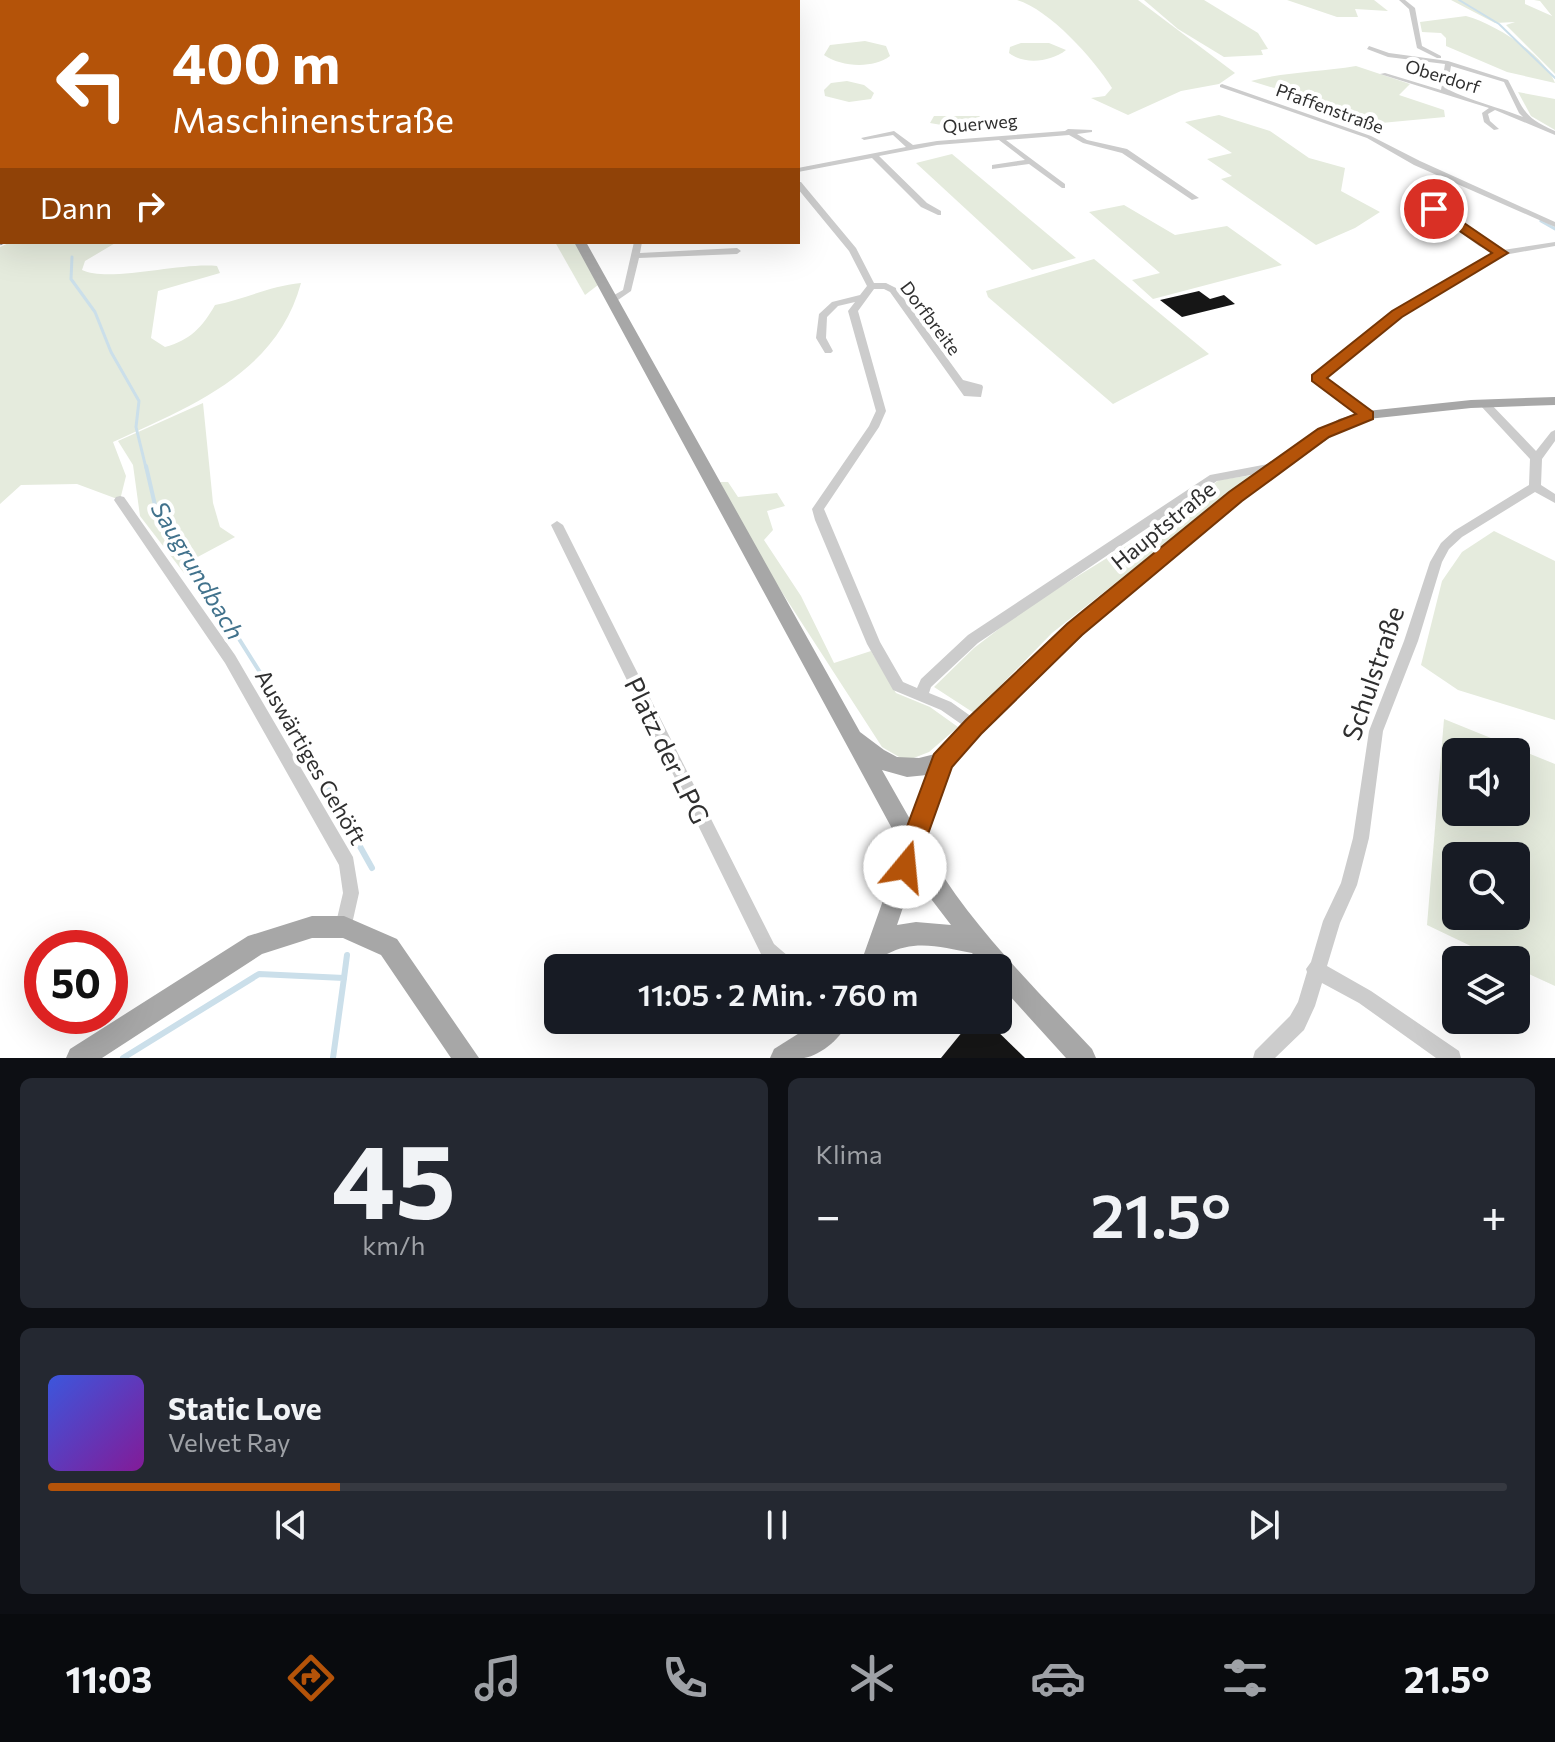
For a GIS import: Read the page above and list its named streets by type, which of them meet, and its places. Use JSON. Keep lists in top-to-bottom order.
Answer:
{
  "streets": {
    "main road": ["Hauptstraße"],
    "street": [
      "Oberdorf",
      "Pfaffenstraße",
      "Querweg",
      "Dorfbreite",
      "Schulstraße",
      "Platz der LPG",
      "Auswärtiges Gehöft"
    ]
  },
  "crossings": [
    ["Dorfbreite", "Hauptstraße"]
  ],
  "water": ["Saugrundbach"],
  "page": {
    "turn": ["400 m", "Maschinenstraße"],
    "then": "Dann",
    "limit": "50",
    "trip": "11:05 · 2 Min. · 760 m",
    "tile": [
      ["45", "km/h"],
      "Klima"
    ],
    "heat": ["−", "21.5°", "+"],
    "song": ["Static Love", "Velvet Ray"],
    "tabs": ["11:03", "21.5°"]
  }
}
